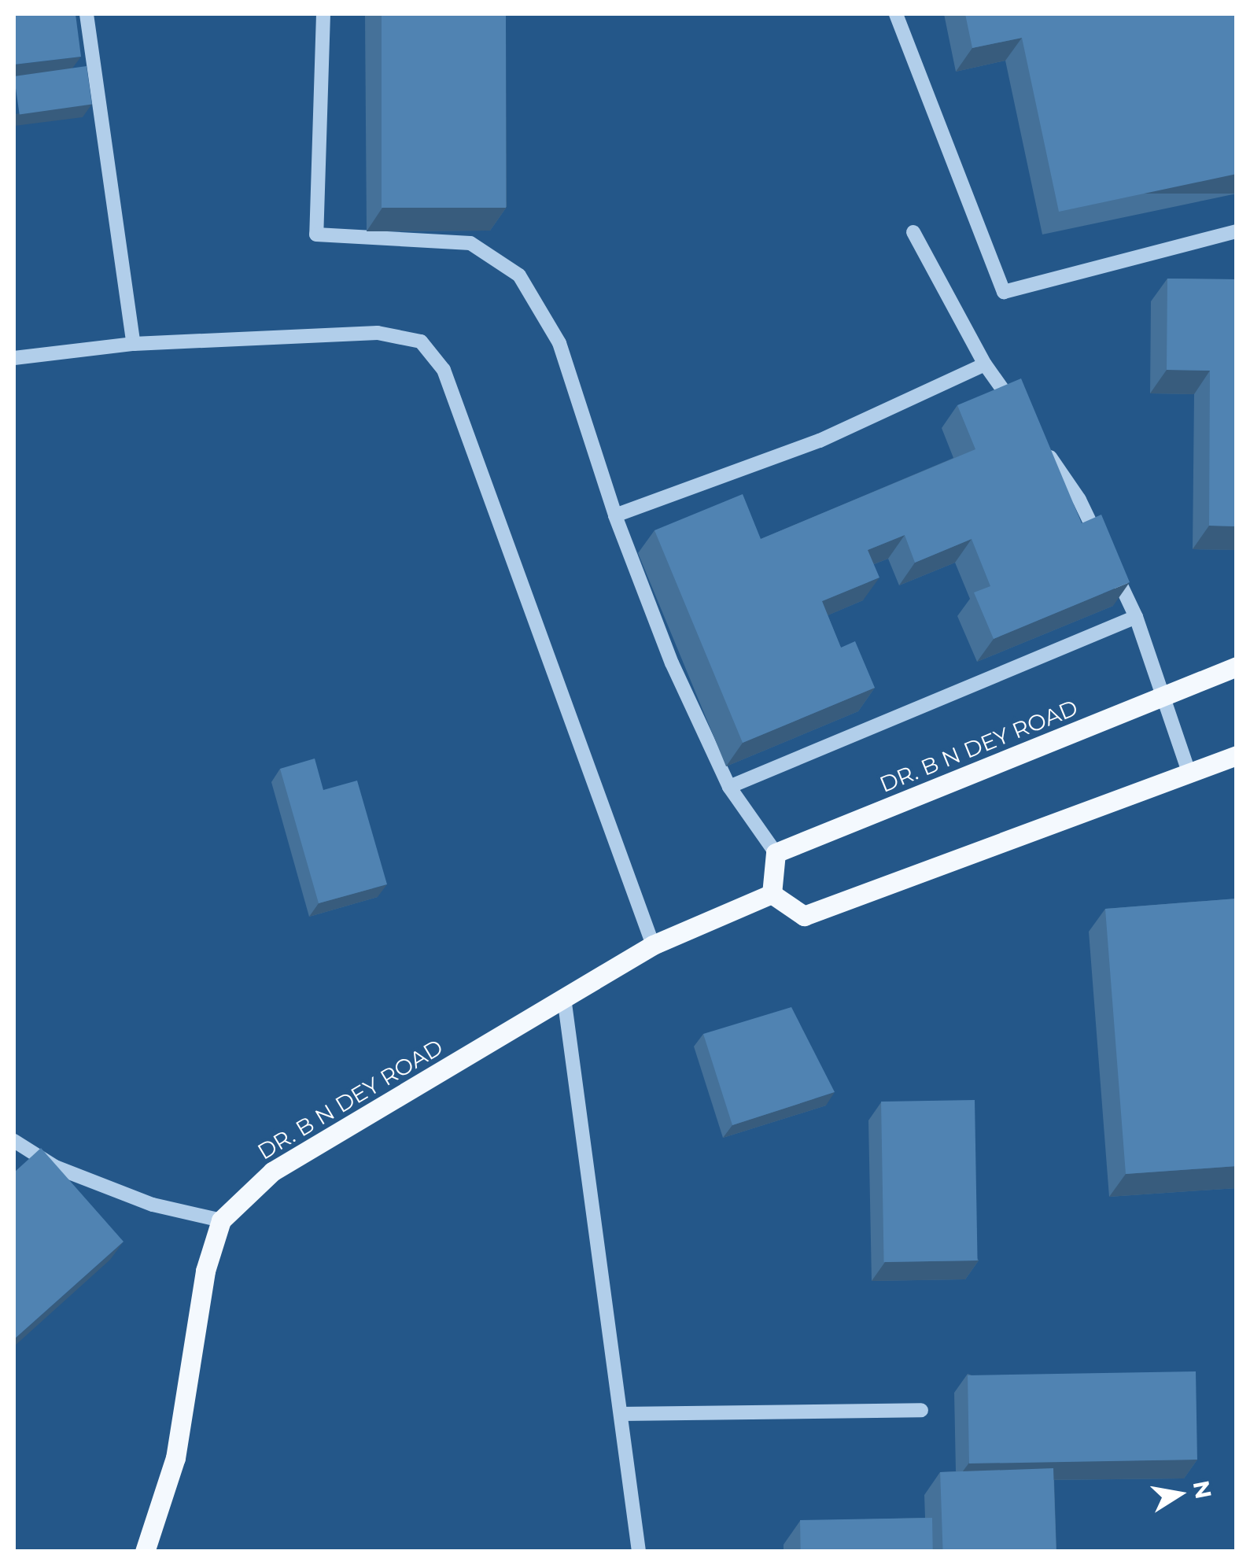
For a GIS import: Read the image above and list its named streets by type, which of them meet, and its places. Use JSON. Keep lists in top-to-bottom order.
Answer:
{
  "streets": {
    "main road": ["DR. B N DEY ROAD"]
  },
  "north": "right"
}
